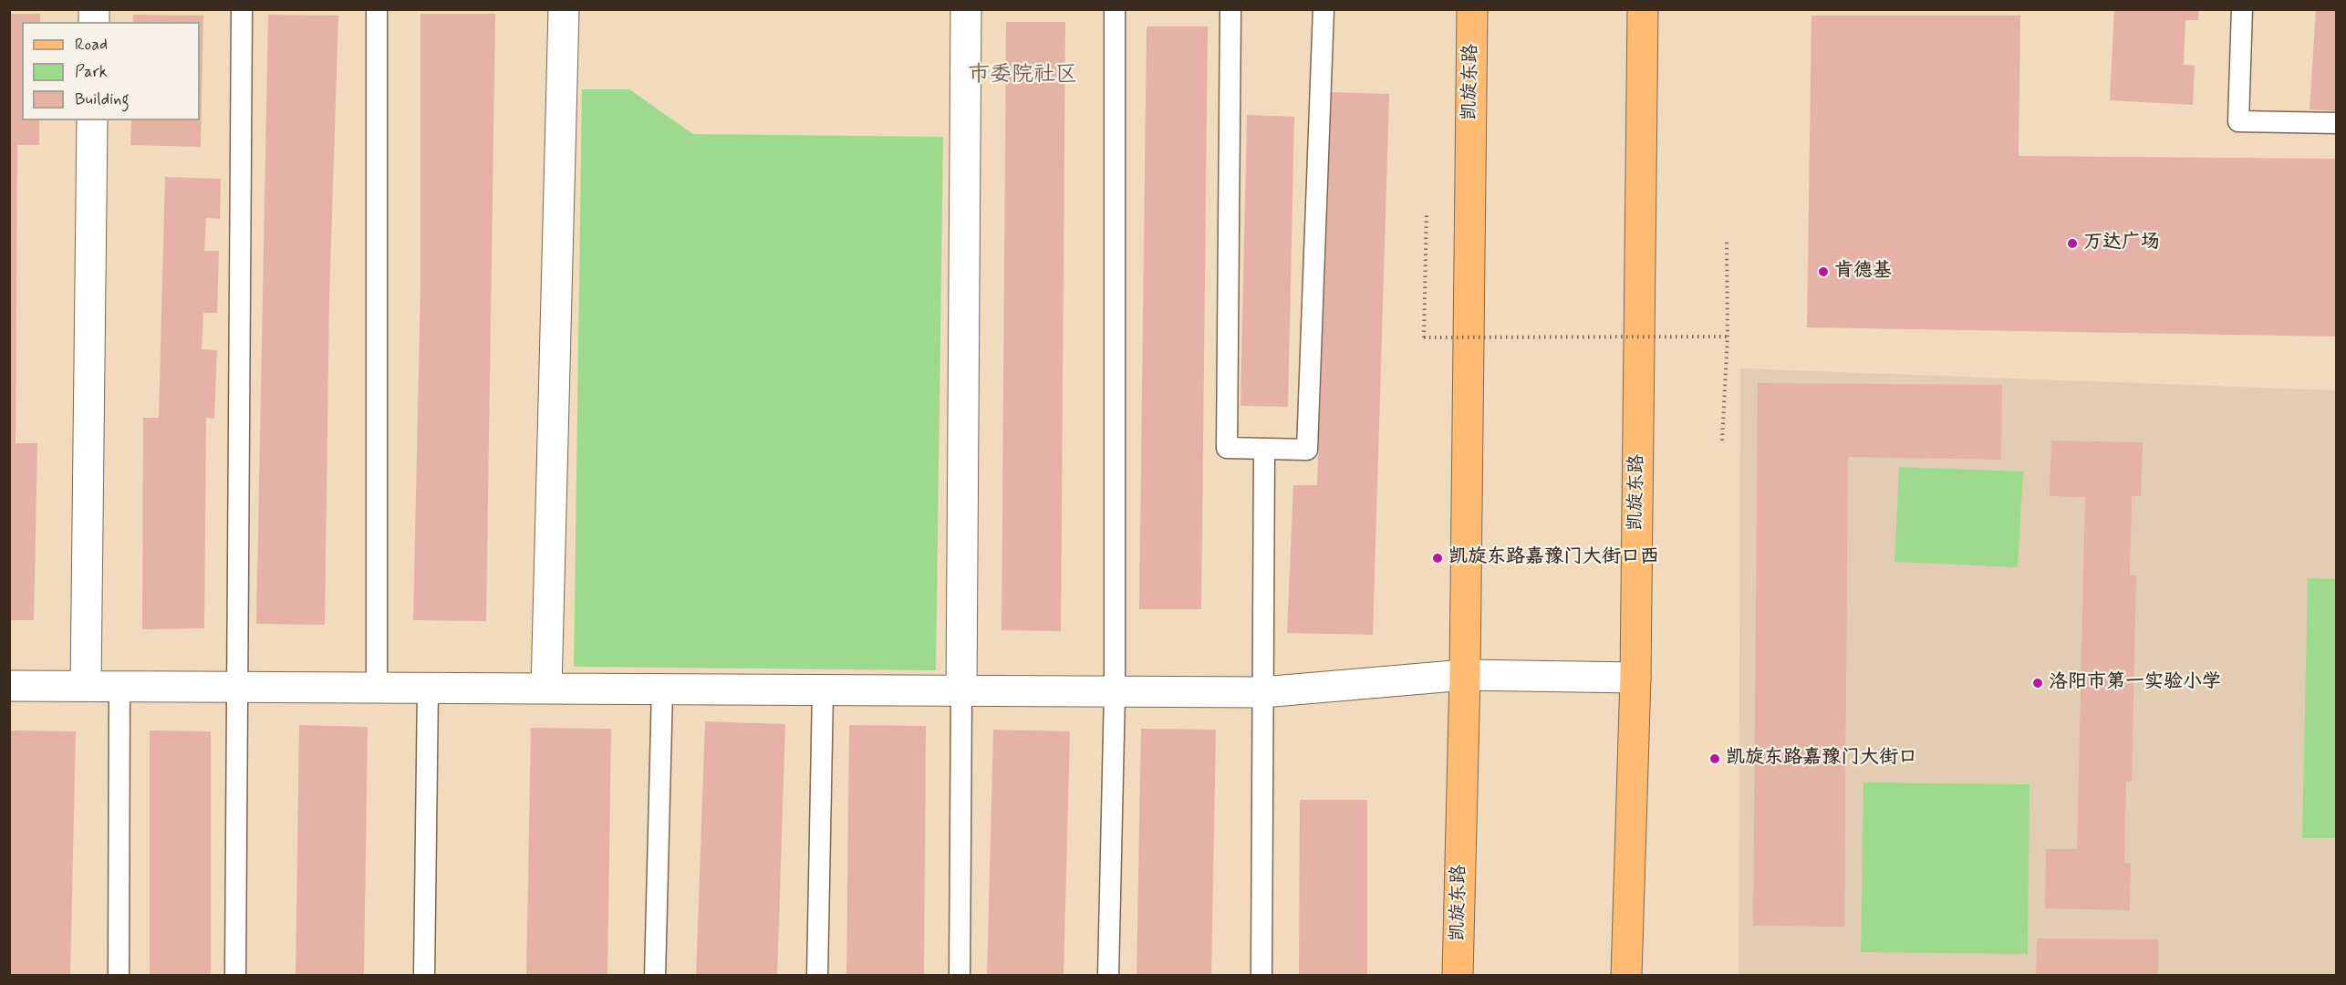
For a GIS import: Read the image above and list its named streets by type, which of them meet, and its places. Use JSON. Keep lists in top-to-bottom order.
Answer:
{
  "streets": {
    "main road": ["凯旋东路"]
  },
  "districts": ["市委院社区"],
  "places": [
    "万达广场",
    "肯德基",
    "凯旋东路嘉豫门大街口西",
    "洛阳市第一实验小学",
    "凯旋东路嘉豫门大街口"
  ],
  "legend": ["Road", "Park", "Building"]
}
